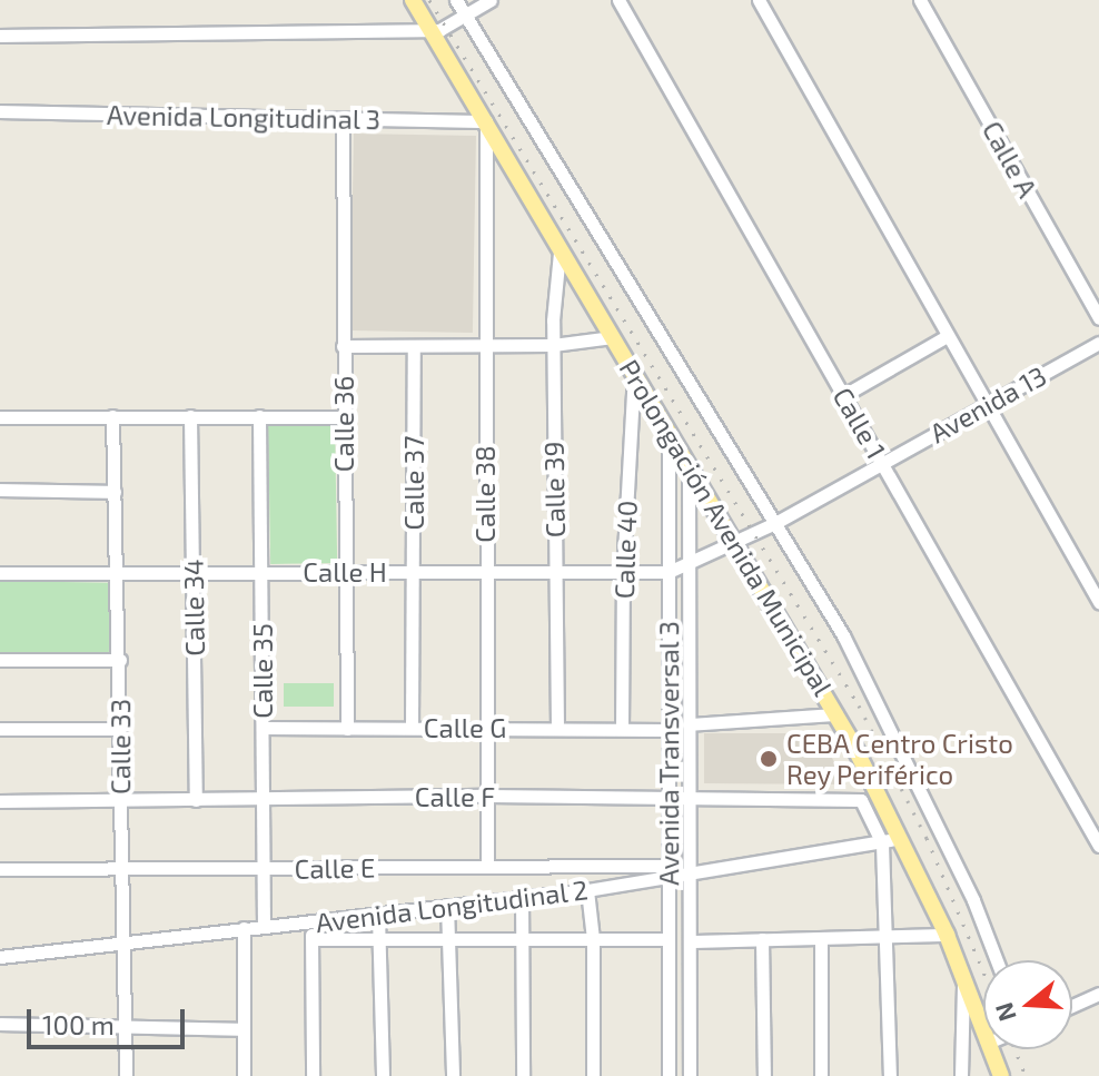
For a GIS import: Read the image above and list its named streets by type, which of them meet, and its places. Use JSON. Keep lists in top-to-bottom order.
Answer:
{
  "streets": {
    "main road": ["Prolongación Avenida Municipal"],
    "street": [
      "Avenida Longitudinal 3",
      "Calle A",
      "Avenida 13",
      "Calle 1",
      "Calle 36",
      "Calle 37",
      "Calle 39",
      "Calle 38",
      "Calle 40",
      "Calle H",
      "Calle 34",
      "Calle 35",
      "Calle G",
      "Calle 33",
      "Avenida Transversal 3",
      "Calle F",
      "Calle E",
      "Avenida Longitudinal 2"
    ]
  },
  "crossings": [
    ["Avenida Longitudinal 3", "Calle 36"],
    ["Avenida Longitudinal 3", "Calle 38"],
    ["Avenida Longitudinal 3", "Prolongación Avenida Municipal"],
    ["Avenida 13", "Calle 1"],
    ["Avenida 13", "Prolongación Avenida Municipal"],
    ["Avenida 13", "Calle H"],
    ["Avenida 13", "Avenida Transversal 3"],
    ["Calle 36", "Calle H"],
    ["Calle 36", "Calle G"],
    ["Calle 37", "Calle H"],
    ["Calle 37", "Calle G"],
    ["Calle 39", "Prolongación Avenida Municipal"],
    ["Calle 39", "Calle H"],
    ["Calle 39", "Calle G"],
    ["Calle 38", "Prolongación Avenida Municipal"],
    ["Calle 38", "Calle H"],
    ["Calle 38", "Calle G"],
    ["Calle 38", "Calle F"],
    ["Calle 38", "Calle E"],
    ["Prolongación Avenida Municipal", "Calle 40"],
    ["Prolongación Avenida Municipal", "Avenida Transversal 3"],
    ["Prolongación Avenida Municipal", "Avenida Longitudinal 2"],
    ["Calle 40", "Calle H"],
    ["Calle 40", "Calle G"],
    ["Calle H", "Calle 34"],
    ["Calle H", "Calle 35"],
    ["Calle H", "Calle 33"],
    ["Calle H", "Avenida Transversal 3"],
    ["Calle 34", "Calle F"],
    ["Calle 35", "Calle G"],
    ["Calle 35", "Calle F"],
    ["Calle 35", "Calle E"],
    ["Calle 35", "Avenida Longitudinal 2"],
    ["Calle G", "Avenida Transversal 3"],
    ["Calle 33", "Calle F"],
    ["Calle 33", "Calle E"],
    ["Calle 33", "Avenida Longitudinal 2"],
    ["Avenida Transversal 3", "Calle F"],
    ["Avenida Transversal 3", "Calle E"],
    ["Avenida Transversal 3", "Avenida Longitudinal 2"],
    ["Calle F", "Avenida Longitudinal 2"],
    ["Calle E", "Avenida Longitudinal 2"]
  ],
  "places": ["CEBA Centro Cristo Rey Periférico"],
  "scale_bar": "100 m",
  "north": "left"
}
